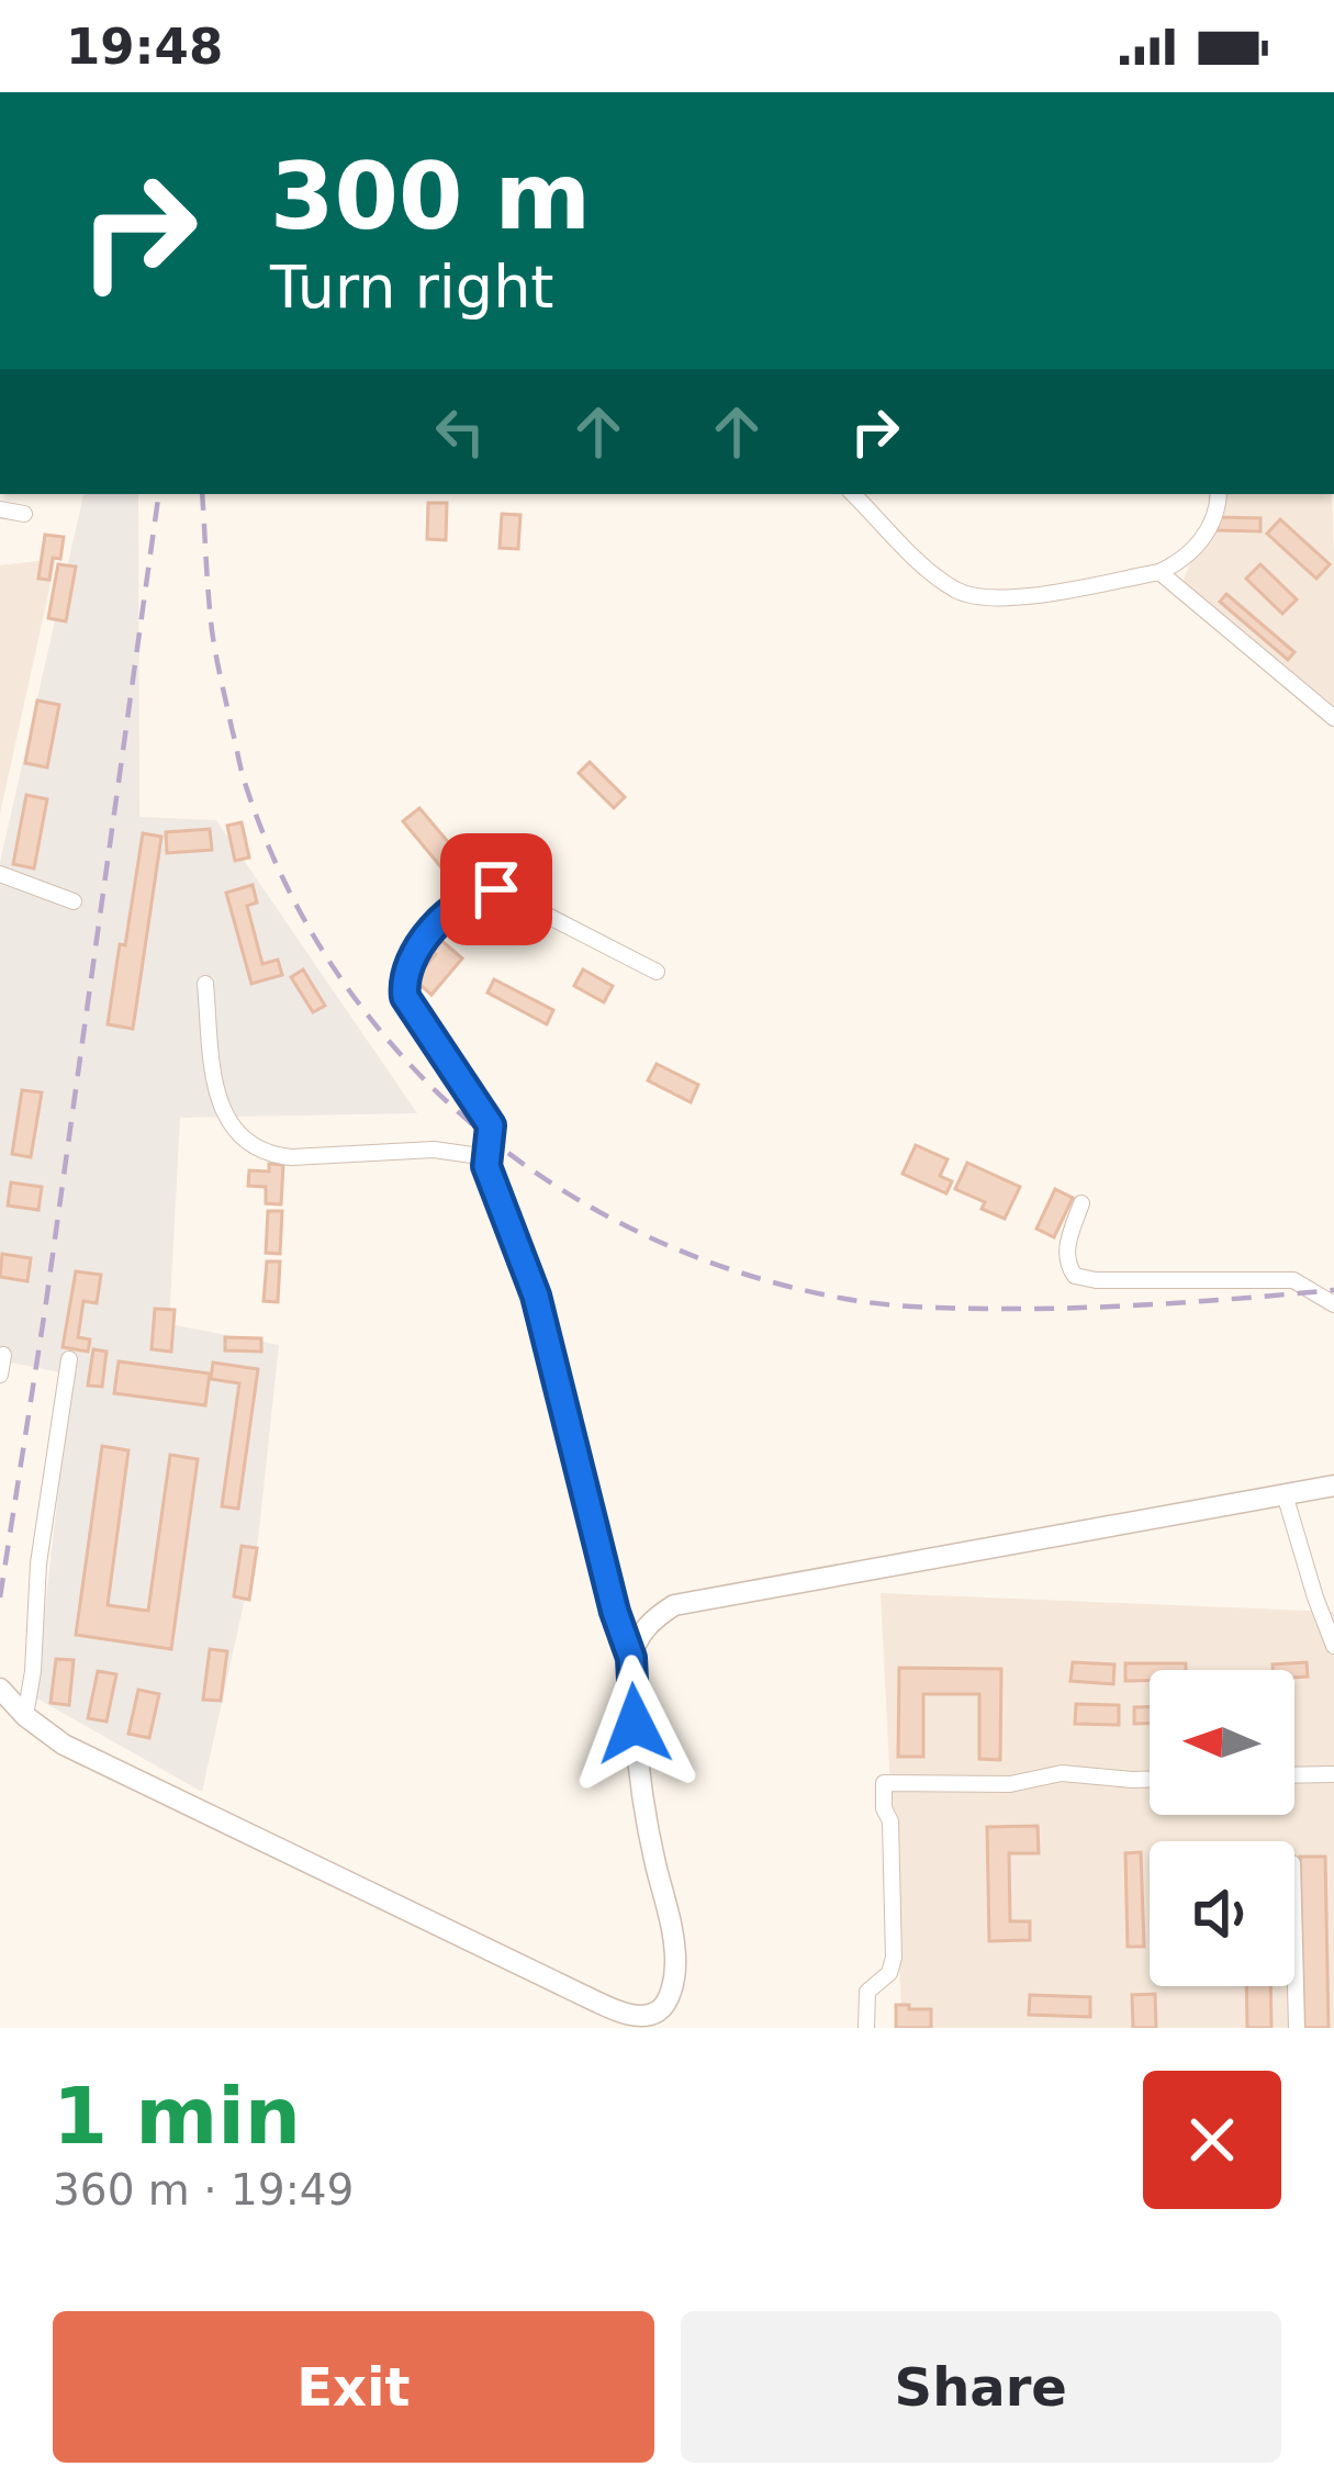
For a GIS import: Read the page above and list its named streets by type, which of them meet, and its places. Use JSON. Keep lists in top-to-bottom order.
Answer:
{
  "north": "left",
  "page": {
    "status": "19:48",
    "turn": ["300 m", "Turn right"],
    "heading": ["1 min", "360 m · 19:49"],
    "buttons": ["Exit", "Share"]
  }
}
